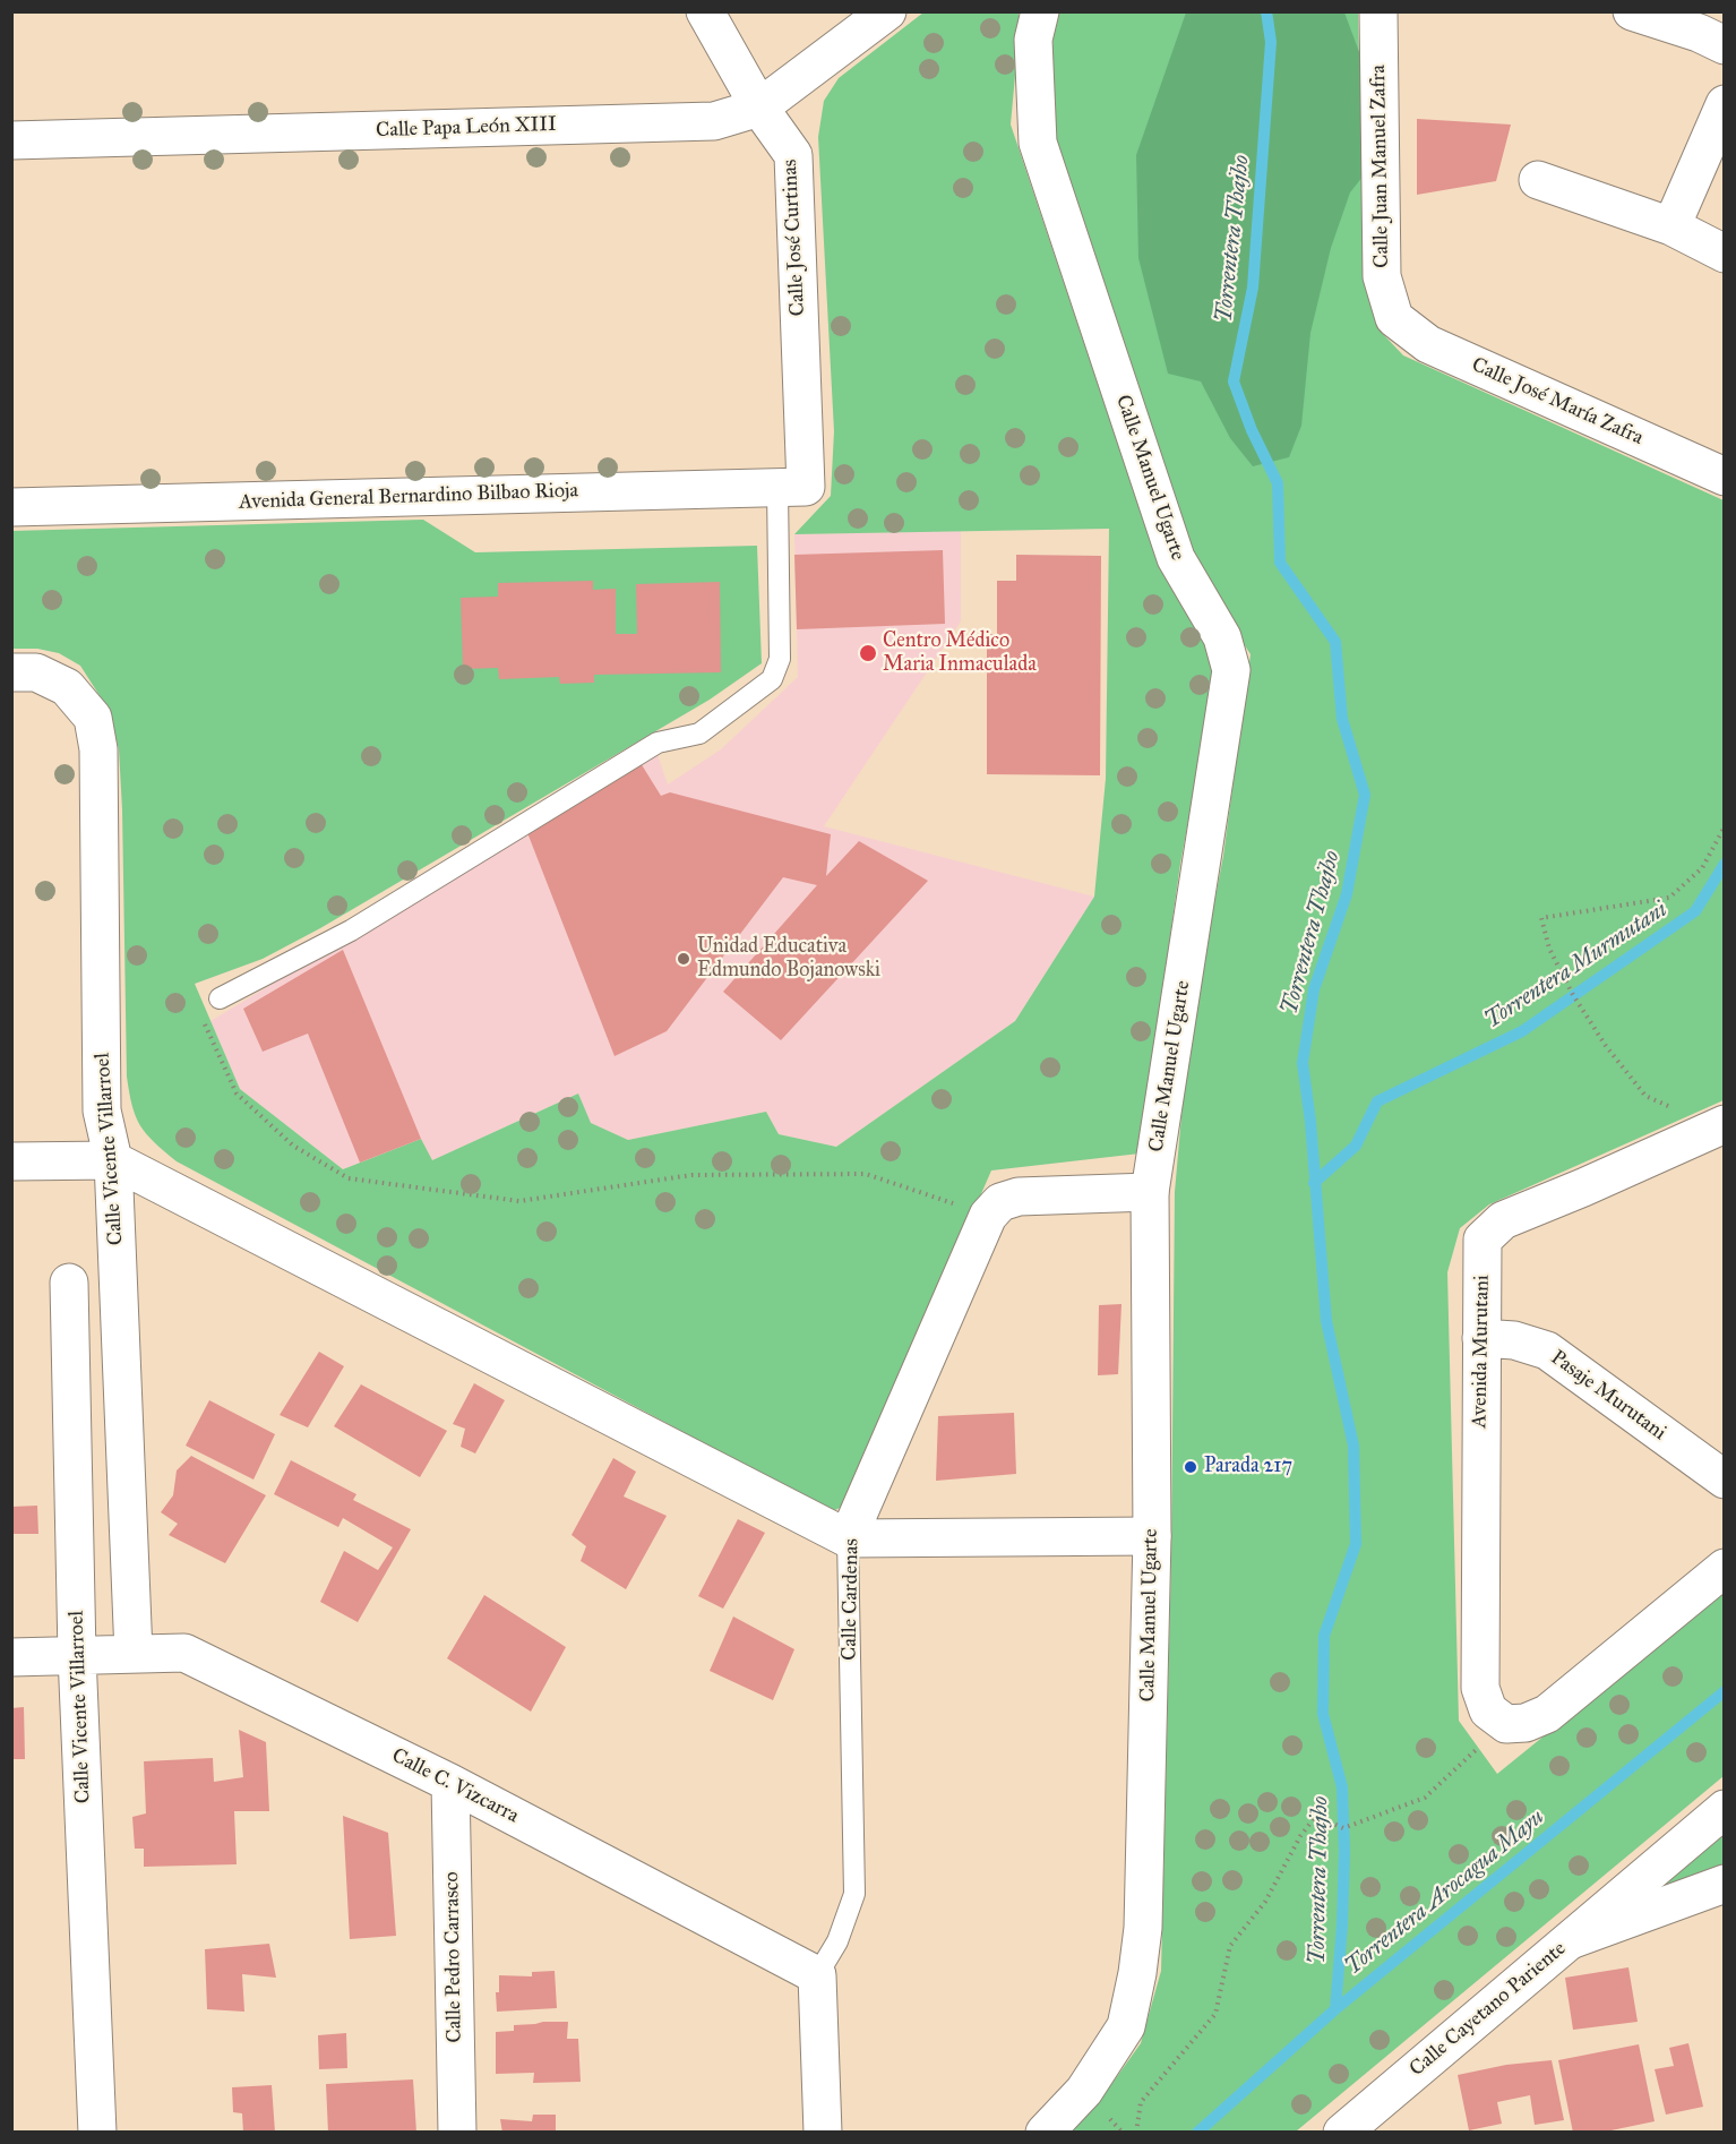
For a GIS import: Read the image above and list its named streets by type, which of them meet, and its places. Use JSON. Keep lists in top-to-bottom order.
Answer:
{
  "streets": {
    "street": [
      "Calle Papa León XIII",
      "Calle Juan Manuel Zafra",
      "Calle José Curtinas",
      "Calle José María Zafra",
      "Calle Manuel Ugarte",
      "Avenida General Bernardino Bilbao Rioja",
      "Calle Vicente Villarroel",
      "Avenida Murutani",
      "Pasaje Murutani",
      "Calle Cardenas",
      "Calle C. Vizcarra",
      "Calle Pedro Carrasco",
      "Calle Cayetano Pariente"
    ]
  },
  "crossings": [
    ["Calle Papa León XIII", "Calle José Curtinas"],
    ["Calle Juan Manuel Zafra", "Calle José María Zafra"],
    ["Calle José Curtinas", "Avenida General Bernardino Bilbao Rioja"],
    ["Calle Vicente Villarroel", "Calle C. Vizcarra"],
    ["Avenida Murutani", "Pasaje Murutani"],
    ["Calle Cardenas", "Calle C. Vizcarra"],
    ["Calle C. Vizcarra", "Calle Pedro Carrasco"]
  ],
  "water": ["Torrentera Thajho", "Torrentera Murmutani", "Torrentera Arocagua Mayu"],
  "places": ["Centro Médico Maria Inmaculada", "Unidad Educativa Edmundo Bojanowski", "Parada 217"]
}
